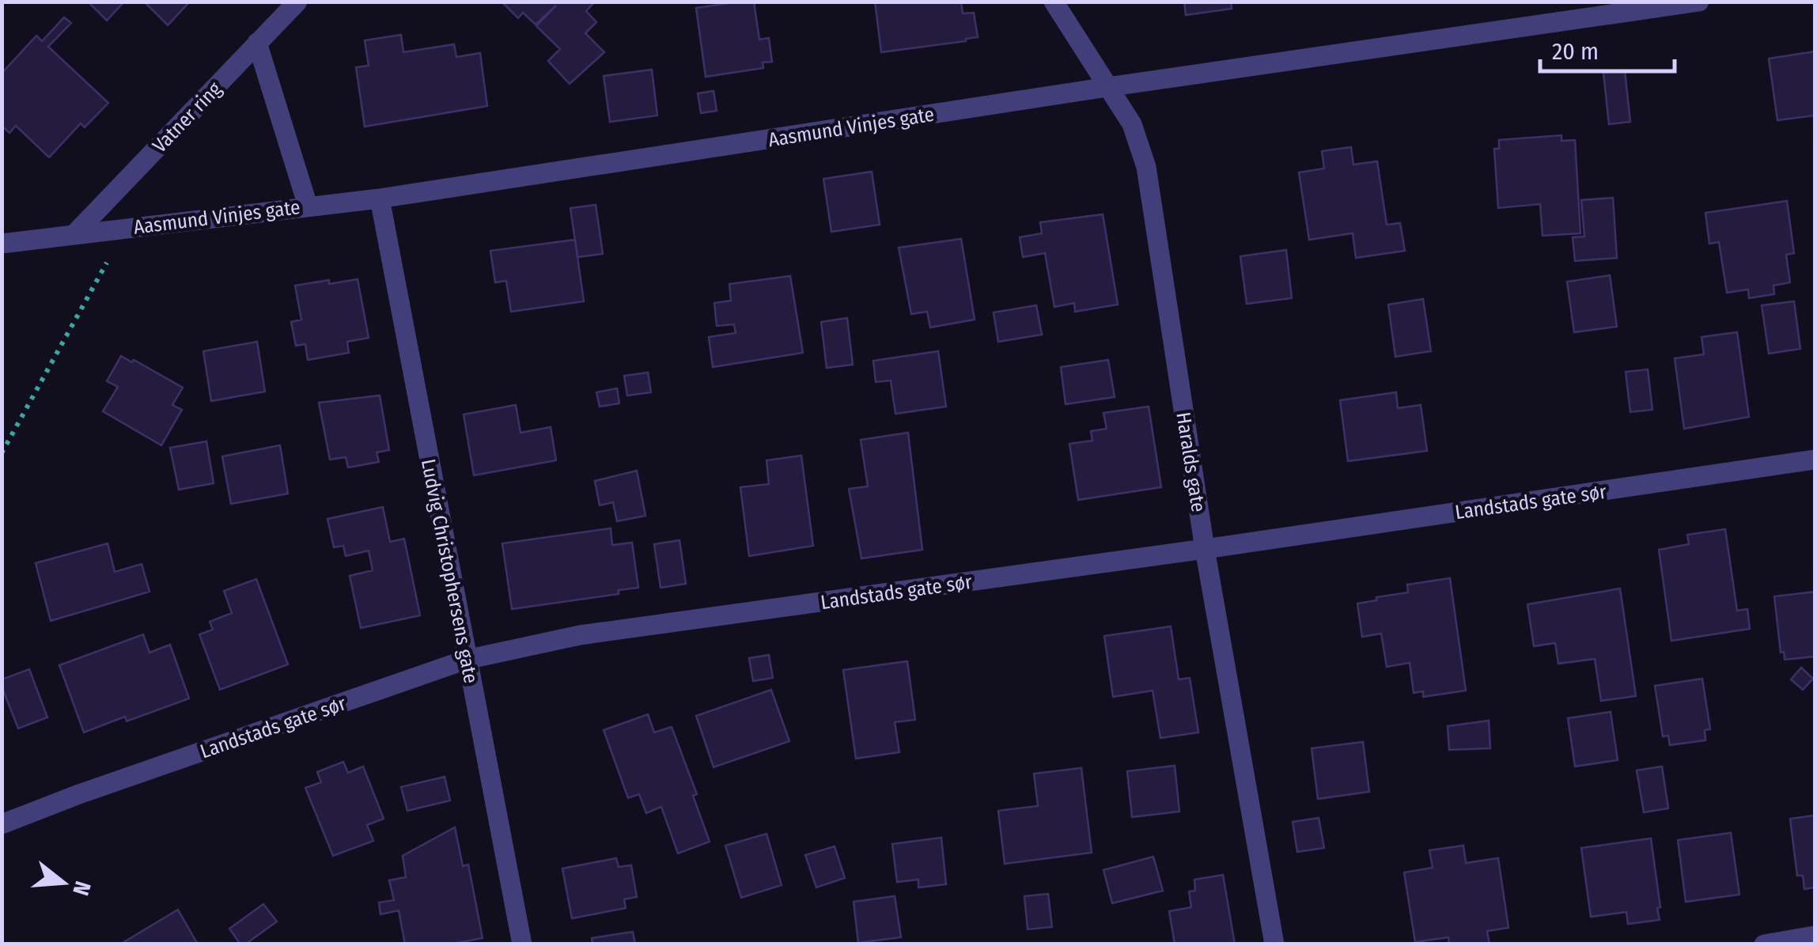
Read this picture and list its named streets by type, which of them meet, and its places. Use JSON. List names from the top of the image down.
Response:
{
  "streets": {
    "street": [
      "Vatner ring",
      "Aasmund Vinjes gate",
      "Haralds gate",
      "Landstads gate sør",
      "Ludvig Christophersens gate"
    ]
  },
  "crossings": [
    ["Vatner ring", "Aasmund Vinjes gate"],
    ["Aasmund Vinjes gate", "Haralds gate"],
    ["Aasmund Vinjes gate", "Ludvig Christophersens gate"],
    ["Haralds gate", "Landstads gate sør"],
    ["Landstads gate sør", "Ludvig Christophersens gate"]
  ],
  "scale_bar": "20 m",
  "north": "right"
}
